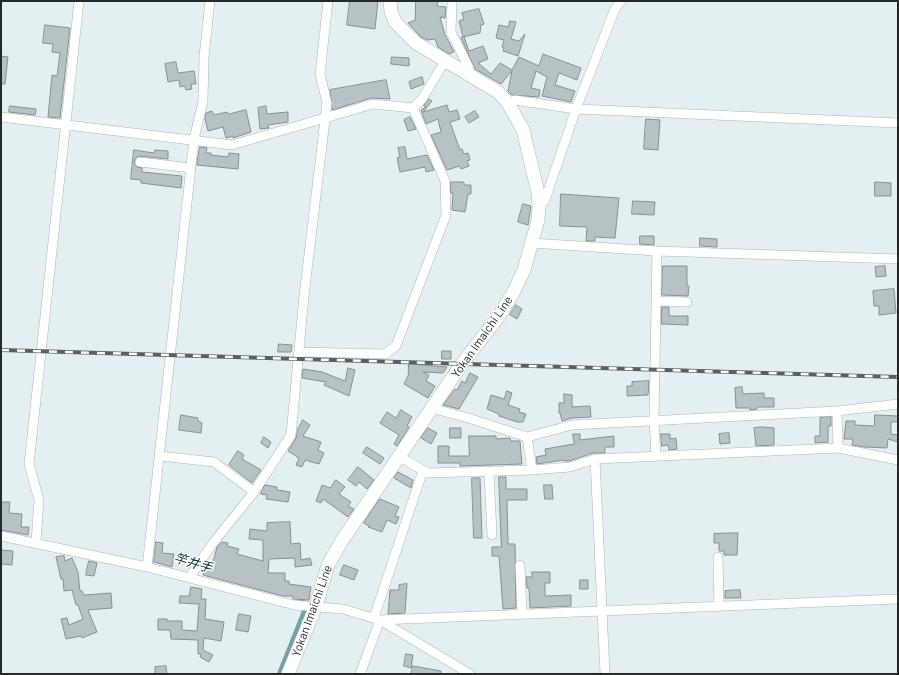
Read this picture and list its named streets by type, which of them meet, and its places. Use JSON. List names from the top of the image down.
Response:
{
  "streets": {
    "main road": ["Yokan Imaichi Line"]
  },
  "water": ["竿井手"]
}
